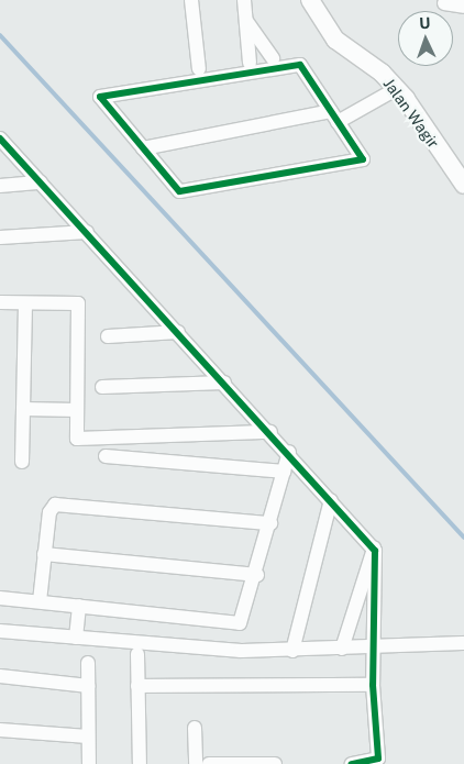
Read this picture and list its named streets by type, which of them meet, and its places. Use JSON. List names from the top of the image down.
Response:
{
  "streets": {
    "street": ["Jalan Wagir"]
  },
  "north": "top"
}
